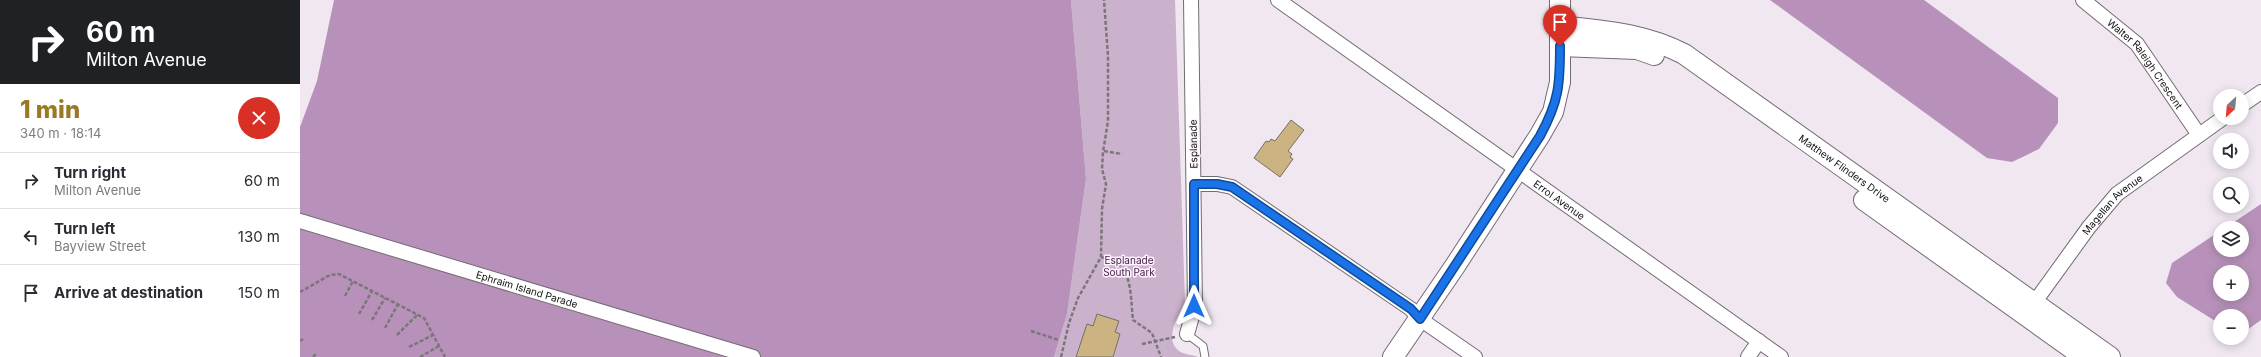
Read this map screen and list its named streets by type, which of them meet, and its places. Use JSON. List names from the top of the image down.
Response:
{
  "streets": {
    "main road": ["Matthew Flinders Drive"],
    "street": [
      "Walter Raleigh Crescent",
      "Esplanade",
      "Errol Avenue",
      "Magellan Avenue",
      "Ephraim Island Parade"
    ]
  },
  "crossings": [
    ["Walter Raleigh Crescent", "Magellan Avenue"],
    ["Matthew Flinders Drive", "Magellan Avenue"]
  ],
  "parks": ["Esplanade South Park"],
  "north": "bottom left",
  "page": {
    "turn": ["60 m", "Milton Avenue"],
    "heading": ["1 min", "340 m · 18:14"],
    "map_buttons": ["+", "−"],
    "list": [
      {
        "name": "Turn right",
        "note": "Milton Avenue",
        "value": "60 m"
      },
      {
        "name": "Turn left",
        "note": "Bayview Street",
        "value": "130 m"
      },
      {
        "name": "Arrive at destination",
        "value": "150 m"
      }
    ]
  }
}
